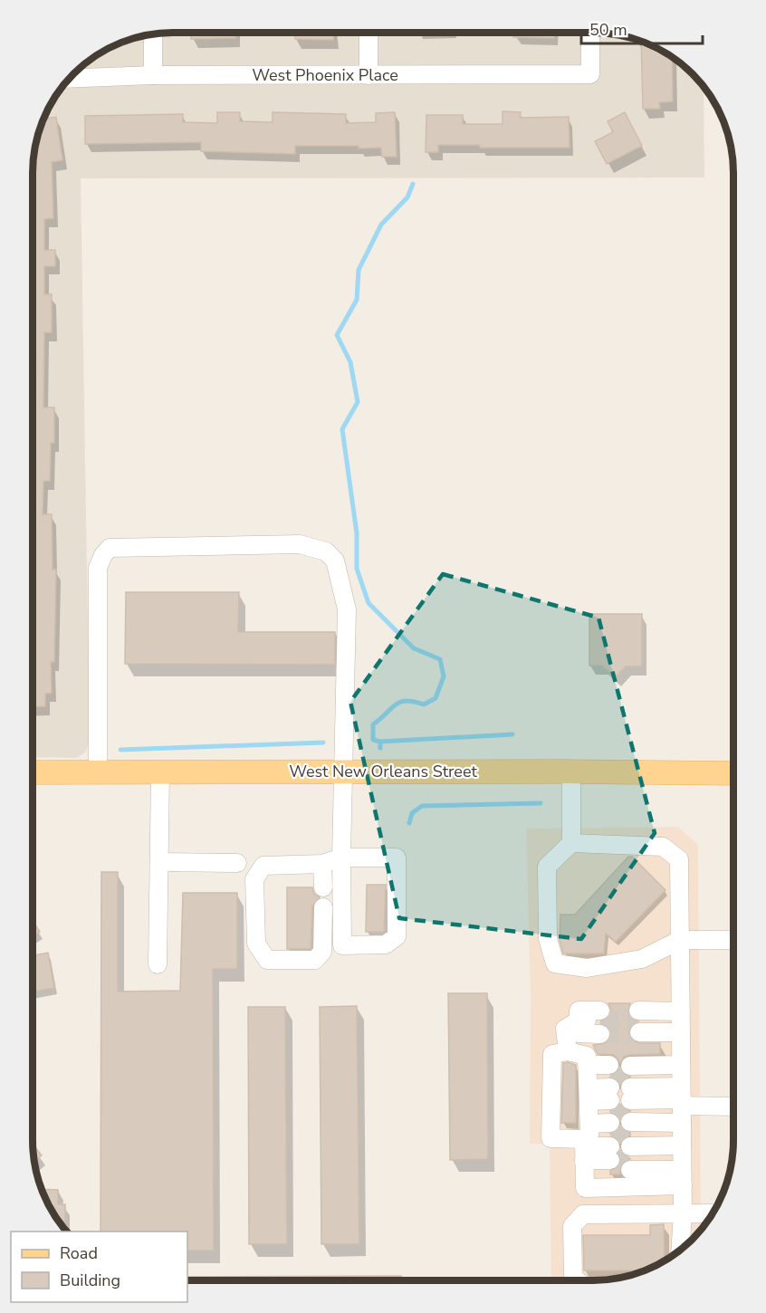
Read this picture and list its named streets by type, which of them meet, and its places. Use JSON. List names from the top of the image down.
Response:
{
  "streets": {
    "main road": ["West New Orleans Street"],
    "street": ["West Phoenix Place"]
  },
  "legend": ["Road", "Building"],
  "scale_bar": "50 m"
}
